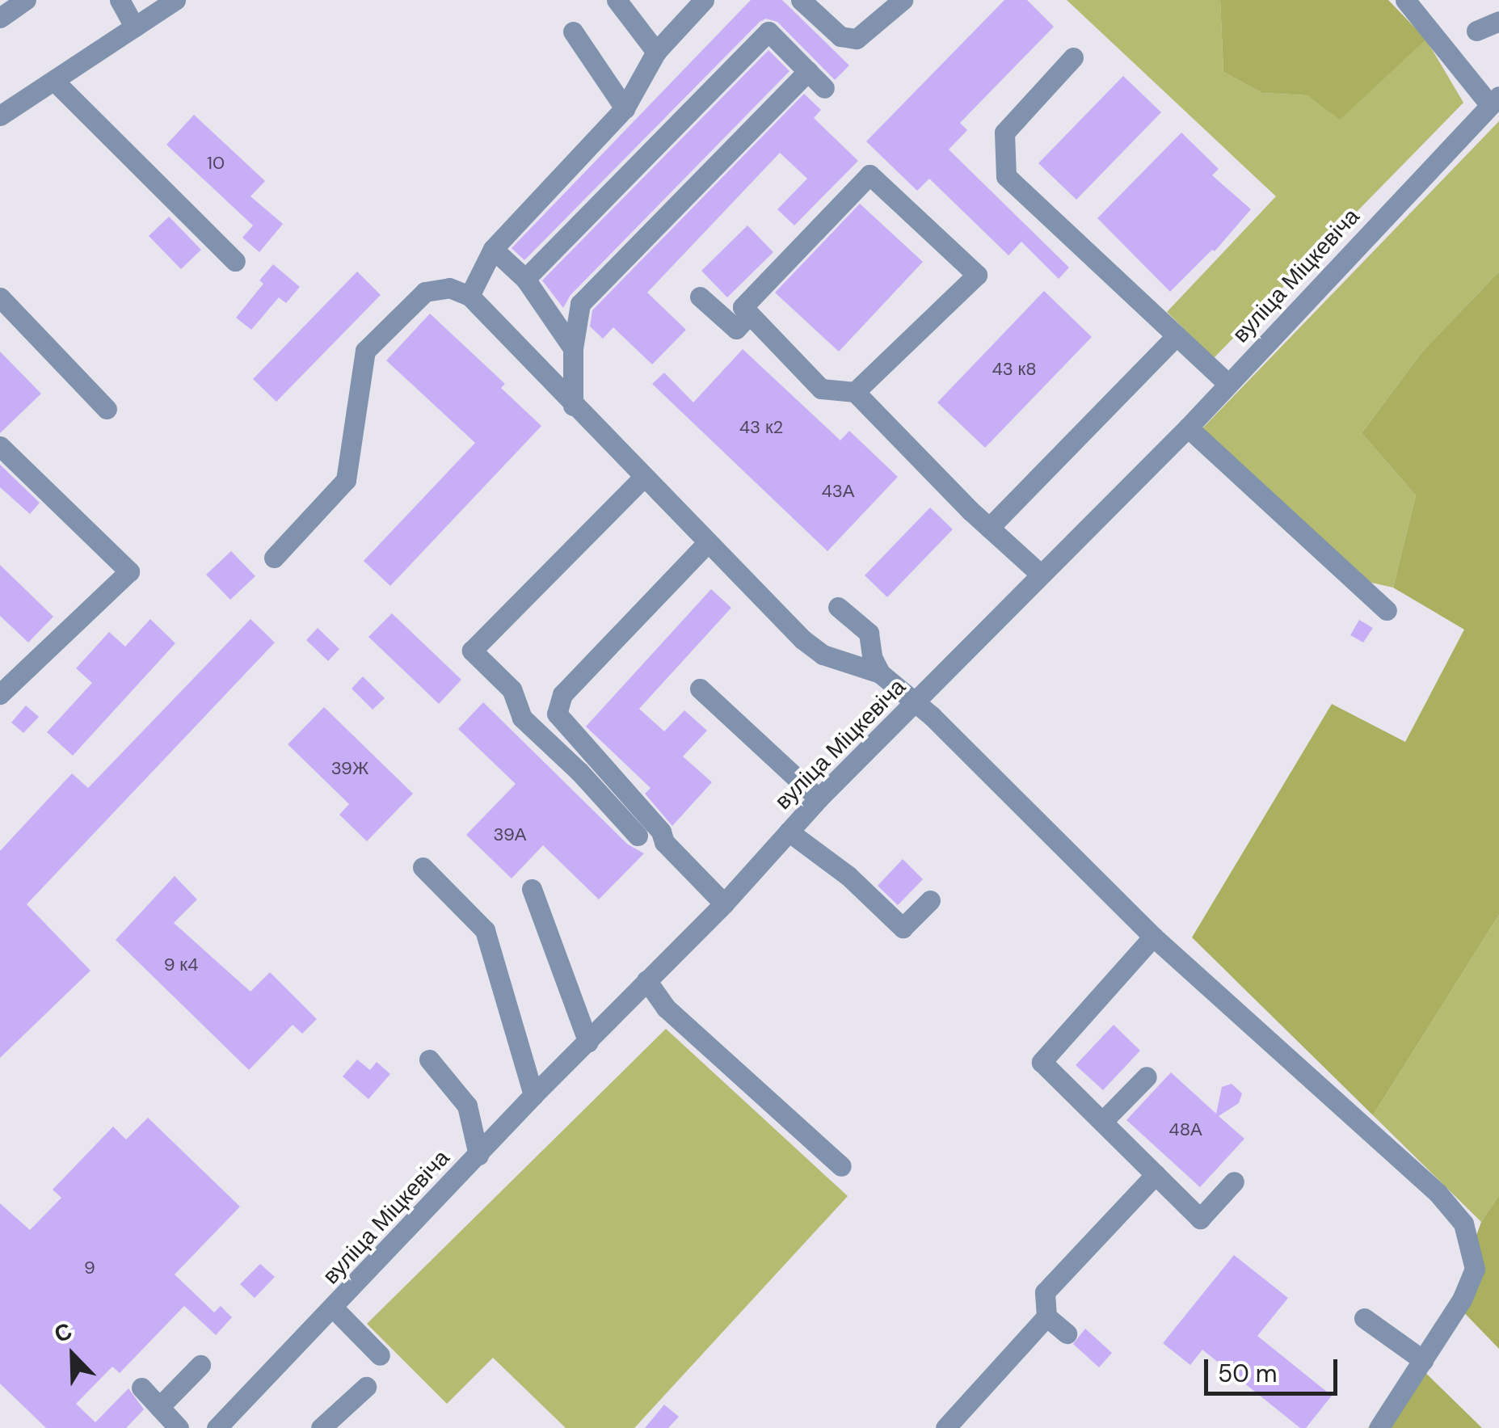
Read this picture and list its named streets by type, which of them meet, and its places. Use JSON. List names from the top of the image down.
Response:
{
  "streets": {
    "street": ["вуліца Міцкевіча"]
  },
  "house_numbers": [
    "10",
    "43 к8",
    "43 к2",
    "43А",
    "39Ж",
    "39А",
    "9 к4",
    "48А",
    "9"
  ],
  "scale_bar": "50 m",
  "north": "top left"
}
